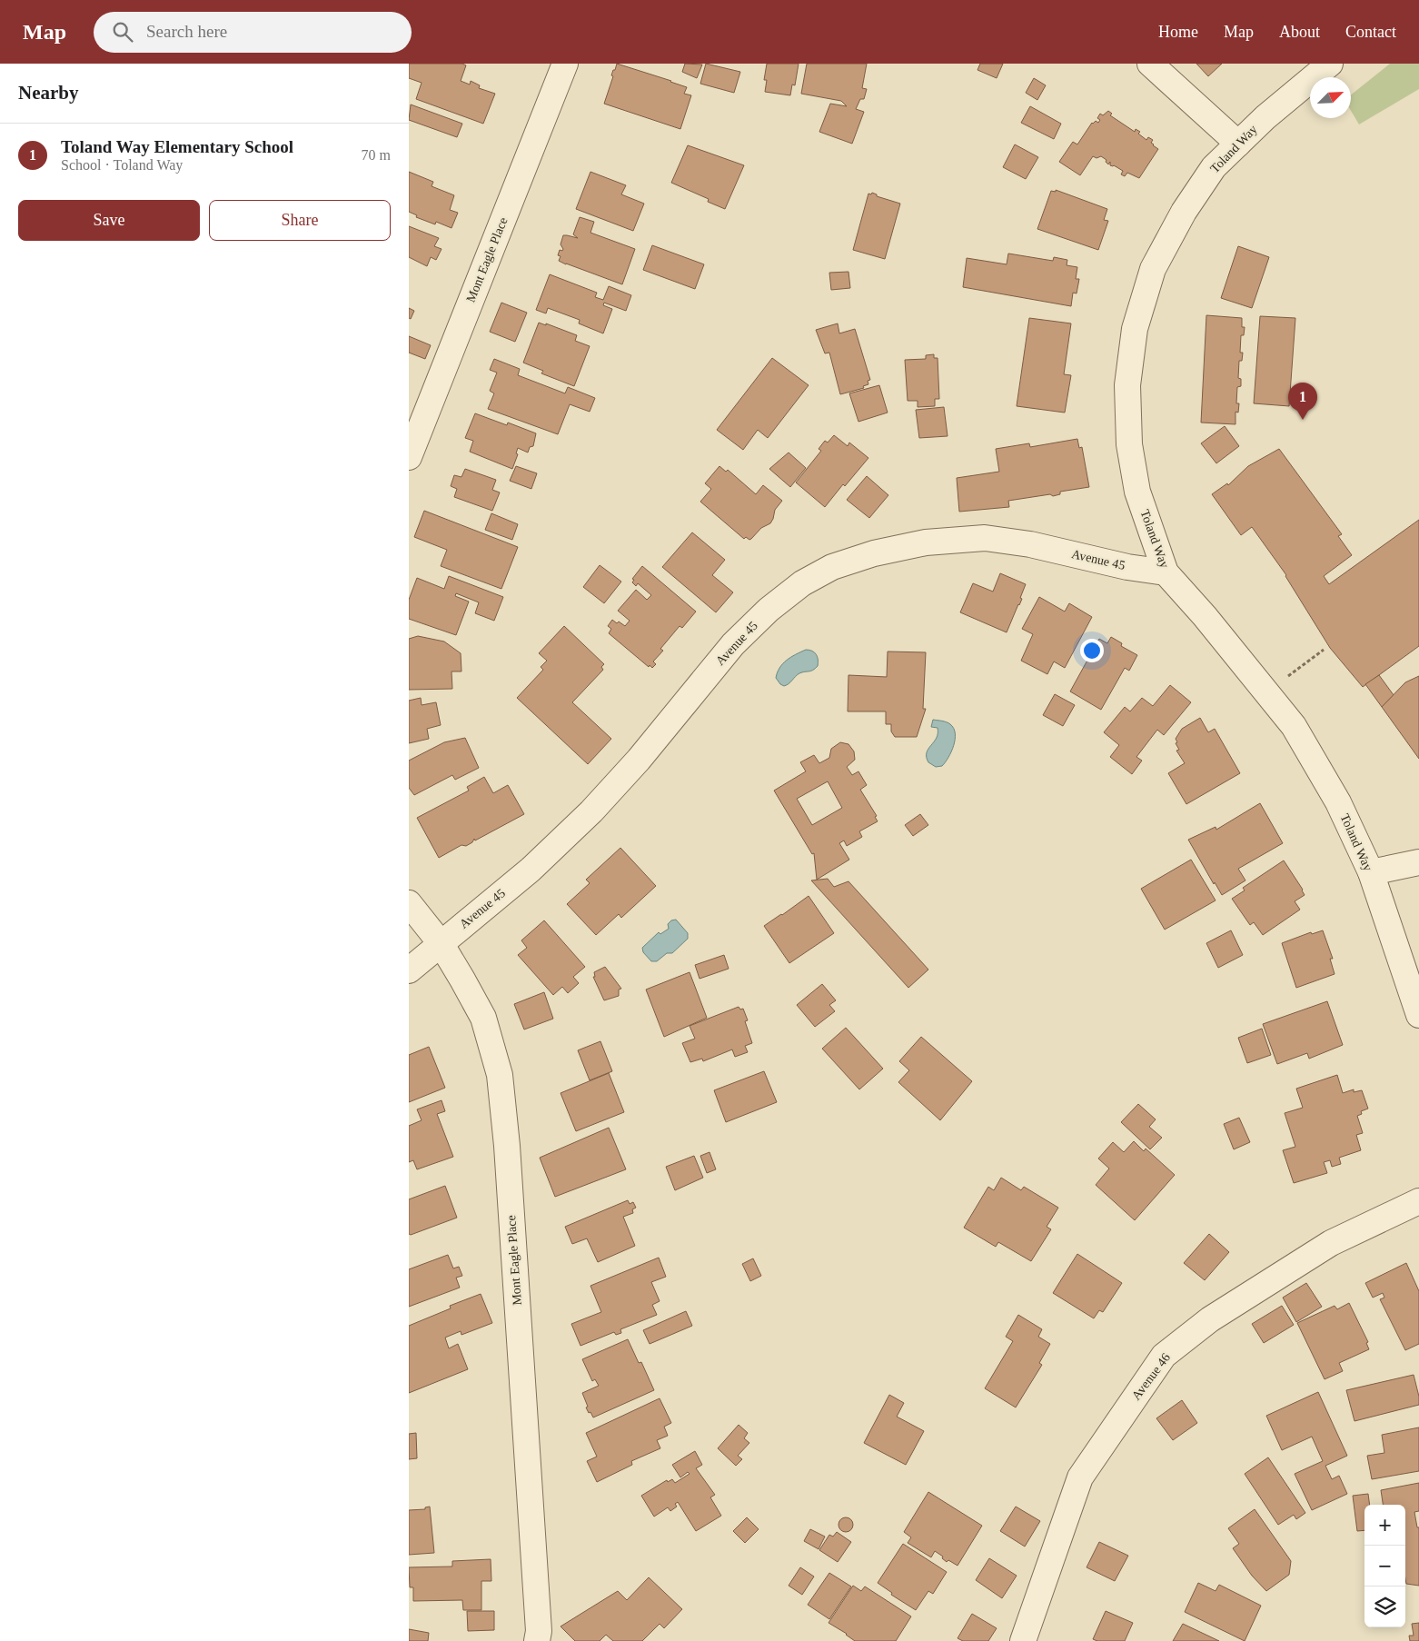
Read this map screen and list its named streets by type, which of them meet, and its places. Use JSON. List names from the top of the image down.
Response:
{
  "streets": {
    "street": [
      "Toland Way",
      "Mont Eagle Place",
      "Avenue 45",
      "Avenue 46"
    ]
  },
  "crossings": [
    ["Toland Way", "Avenue 45"],
    ["Mont Eagle Place", "Avenue 45"]
  ],
  "north": "top right",
  "page": {
    "header": "Map",
    "search": "Search here",
    "nav": [
      "Home",
      "Map",
      "About",
      "Contact"
    ],
    "heading": "Nearby",
    "list": [
      {
        "mark": "1",
        "name": "Toland Way Elementary School",
        "note": "School · Toland Way",
        "value": "70 m"
      }
    ],
    "buttons": ["Save", "Share"],
    "pins": "1",
    "map_buttons": ["+", "−"]
  }
}
